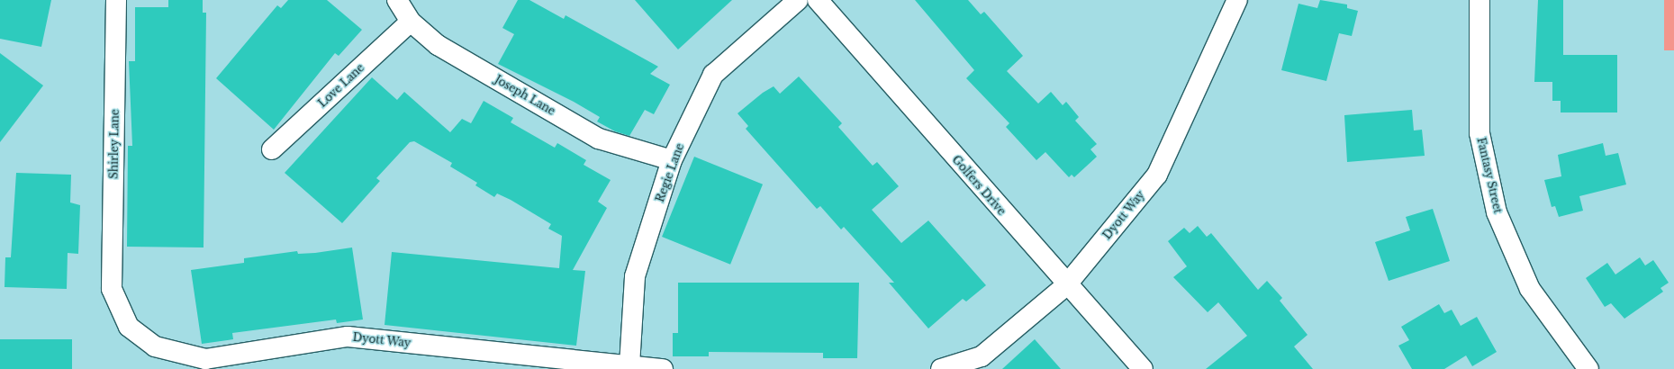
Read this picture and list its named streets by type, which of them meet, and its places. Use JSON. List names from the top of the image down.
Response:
{
  "streets": {
    "street": [
      "Love Lane",
      "Joseph Lane",
      "Shirley Lane",
      "Regie Lane",
      "Fantasy Street",
      "Golfers Drive",
      "Dyott Way"
    ]
  },
  "crossings": [
    ["Love Lane", "Joseph Lane"],
    ["Joseph Lane", "Regie Lane"],
    ["Shirley Lane", "Dyott Way"],
    ["Regie Lane", "Dyott Way"],
    ["Golfers Drive", "Dyott Way"]
  ]
}
